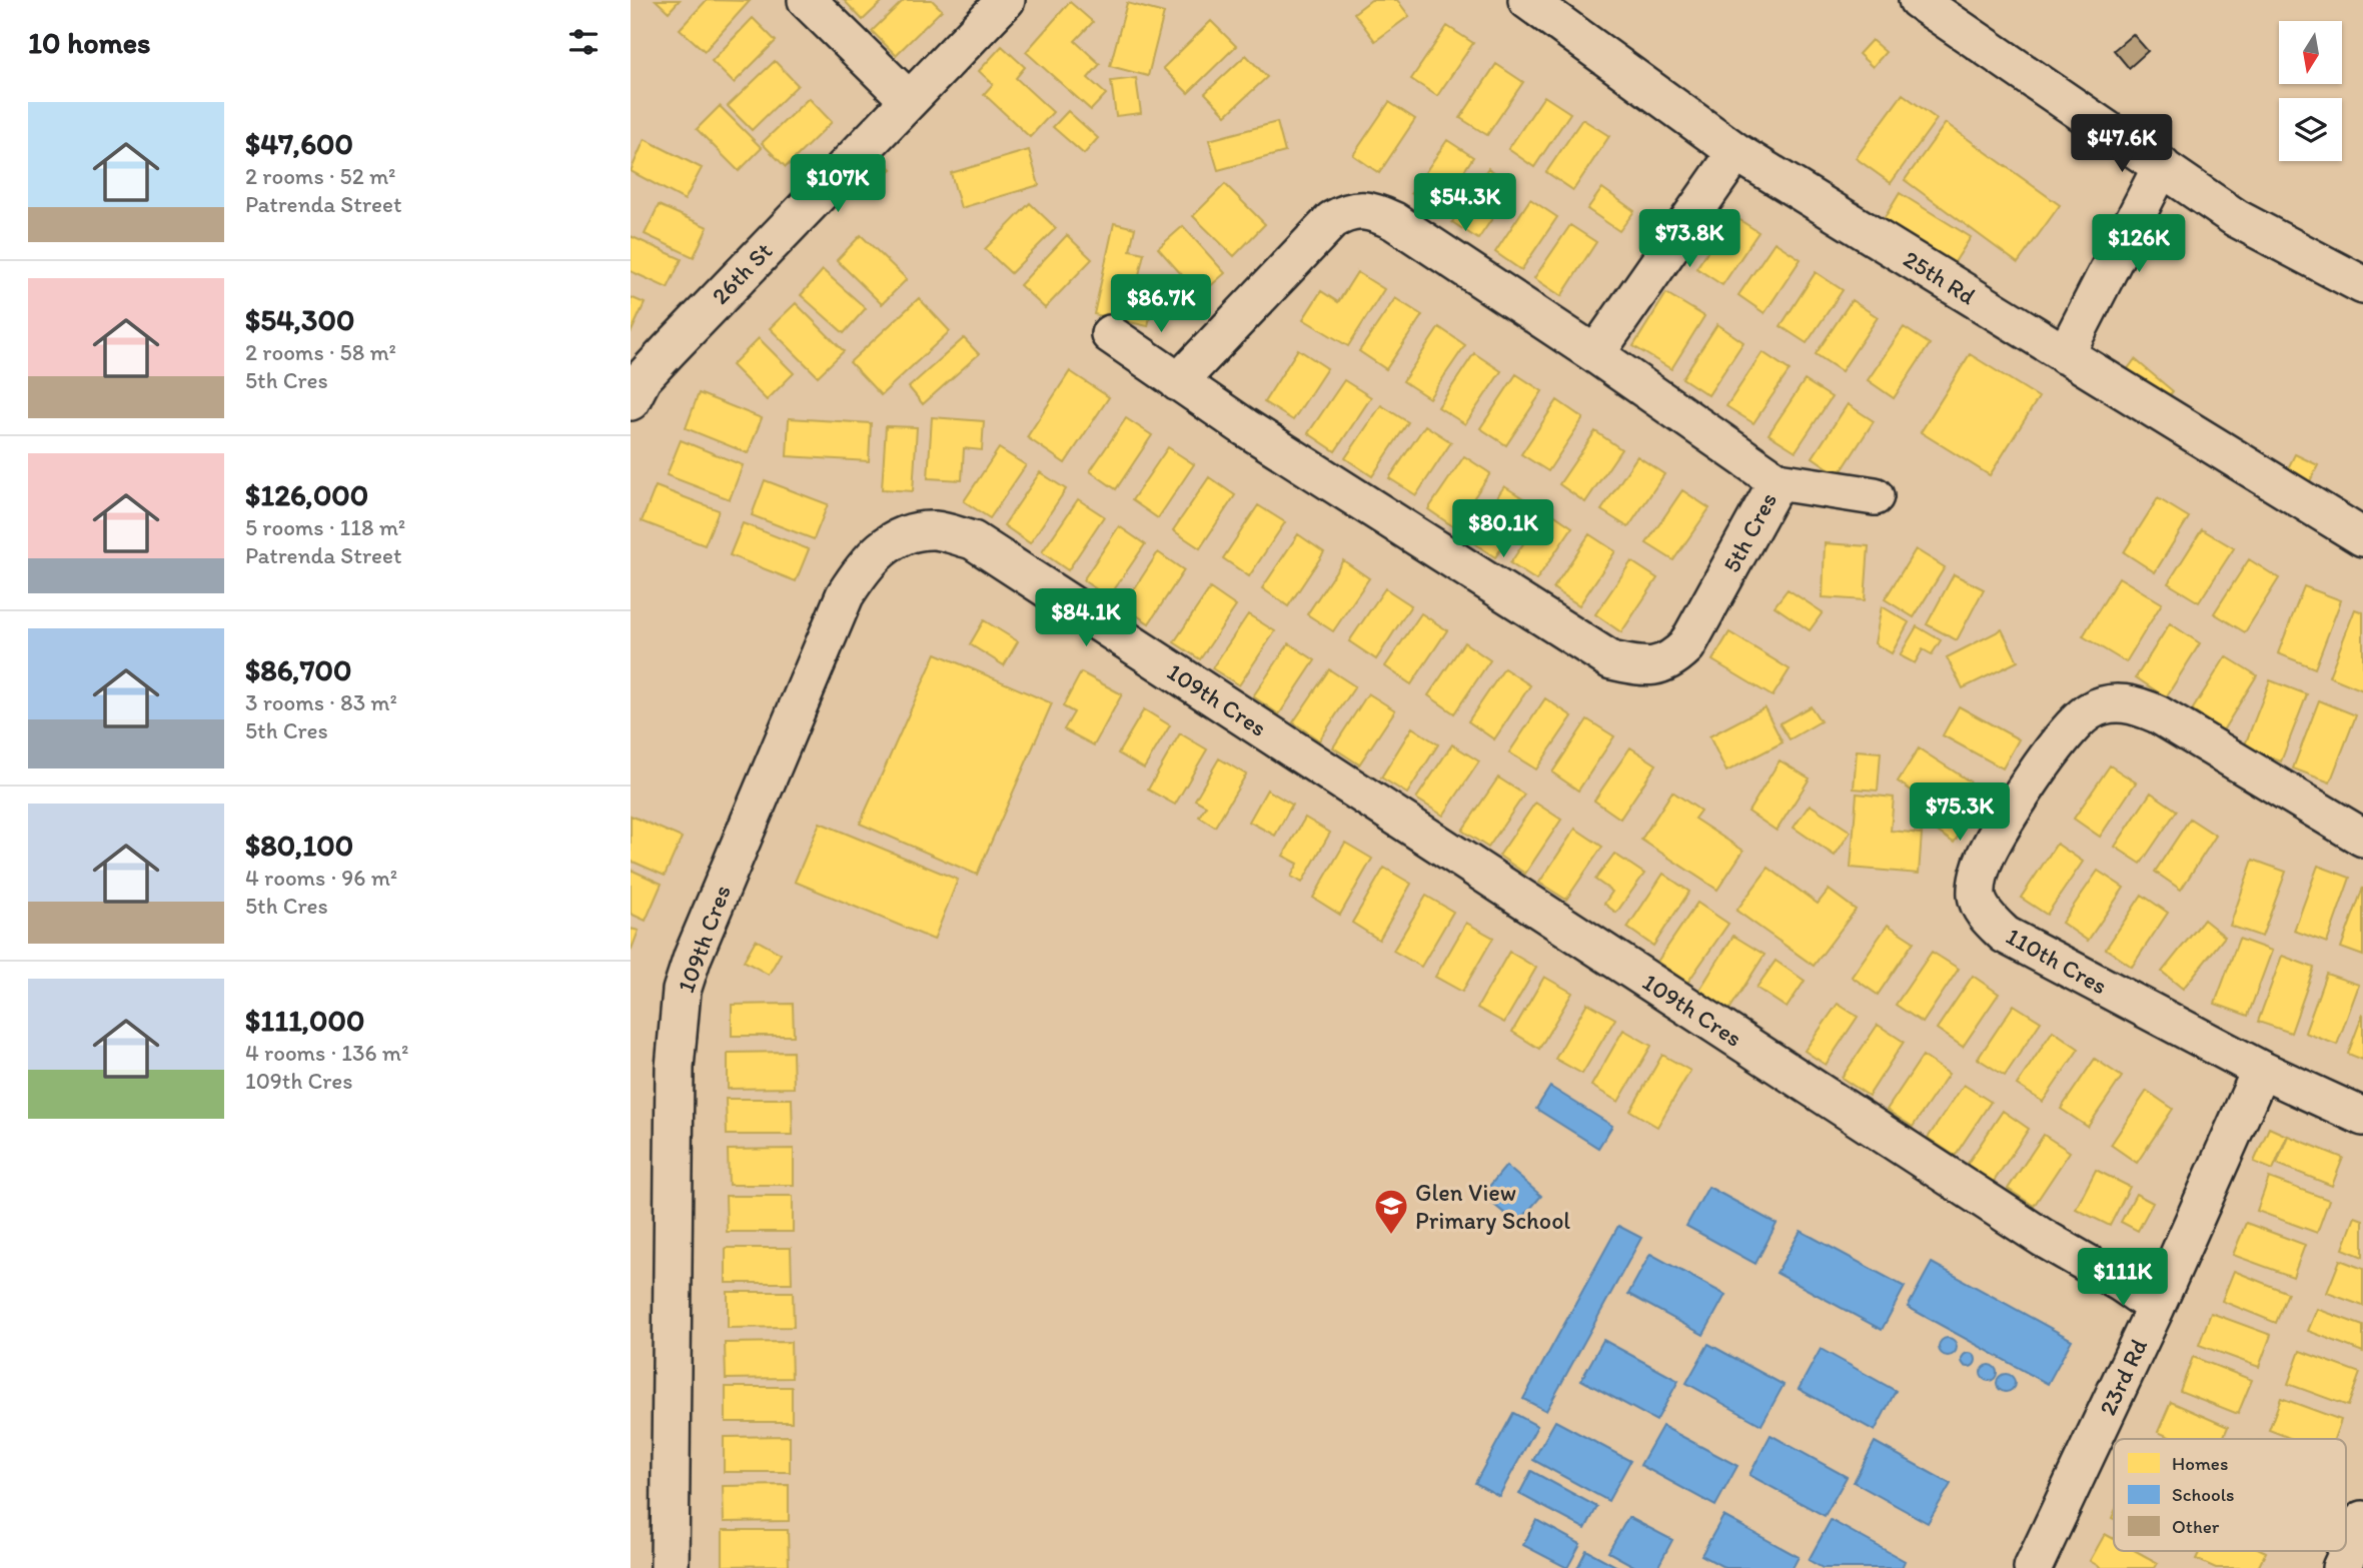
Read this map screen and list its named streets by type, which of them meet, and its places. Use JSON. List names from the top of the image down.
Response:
{
  "streets": {
    "street": [
      "26th St",
      "25th Rd",
      "5th Cres",
      "109th Cres",
      "110th Cres",
      "23rd Rd"
    ]
  },
  "crossings": [
    ["109th Cres", "23rd Rd"],
    ["110th Cres", "23rd Rd"]
  ],
  "places": {
    "school or university": ["Glen View Primary School"]
  },
  "legend": ["Homes", "Schools", "Other"],
  "north": "bottom",
  "page": {
    "heading": "10 homes",
    "list": [
      {
        "name": "$47,600",
        "note": "2 rooms · 52 m² · Patrenda Street"
      },
      {
        "name": "$54,300",
        "note": "2 rooms · 58 m² · 5th Cres"
      },
      {
        "name": "$126,000",
        "note": "5 rooms · 118 m² · Patrenda Street"
      },
      {
        "name": "$86,700",
        "note": "3 rooms · 83 m² · 5th Cres"
      },
      {
        "name": "$80,100",
        "note": "4 rooms · 96 m² · 5th Cres"
      },
      {
        "name": "$111,000",
        "note": "4 rooms · 136 m² · 109th Cres"
      }
    ],
    "price": [
      "$47.6K",
      "$107K",
      "$54.3K",
      "$73.8K",
      "$126K",
      "$86.7K",
      "$80.1K",
      "$84.1K",
      "$75.3K",
      "$111K"
    ]
  }
}
